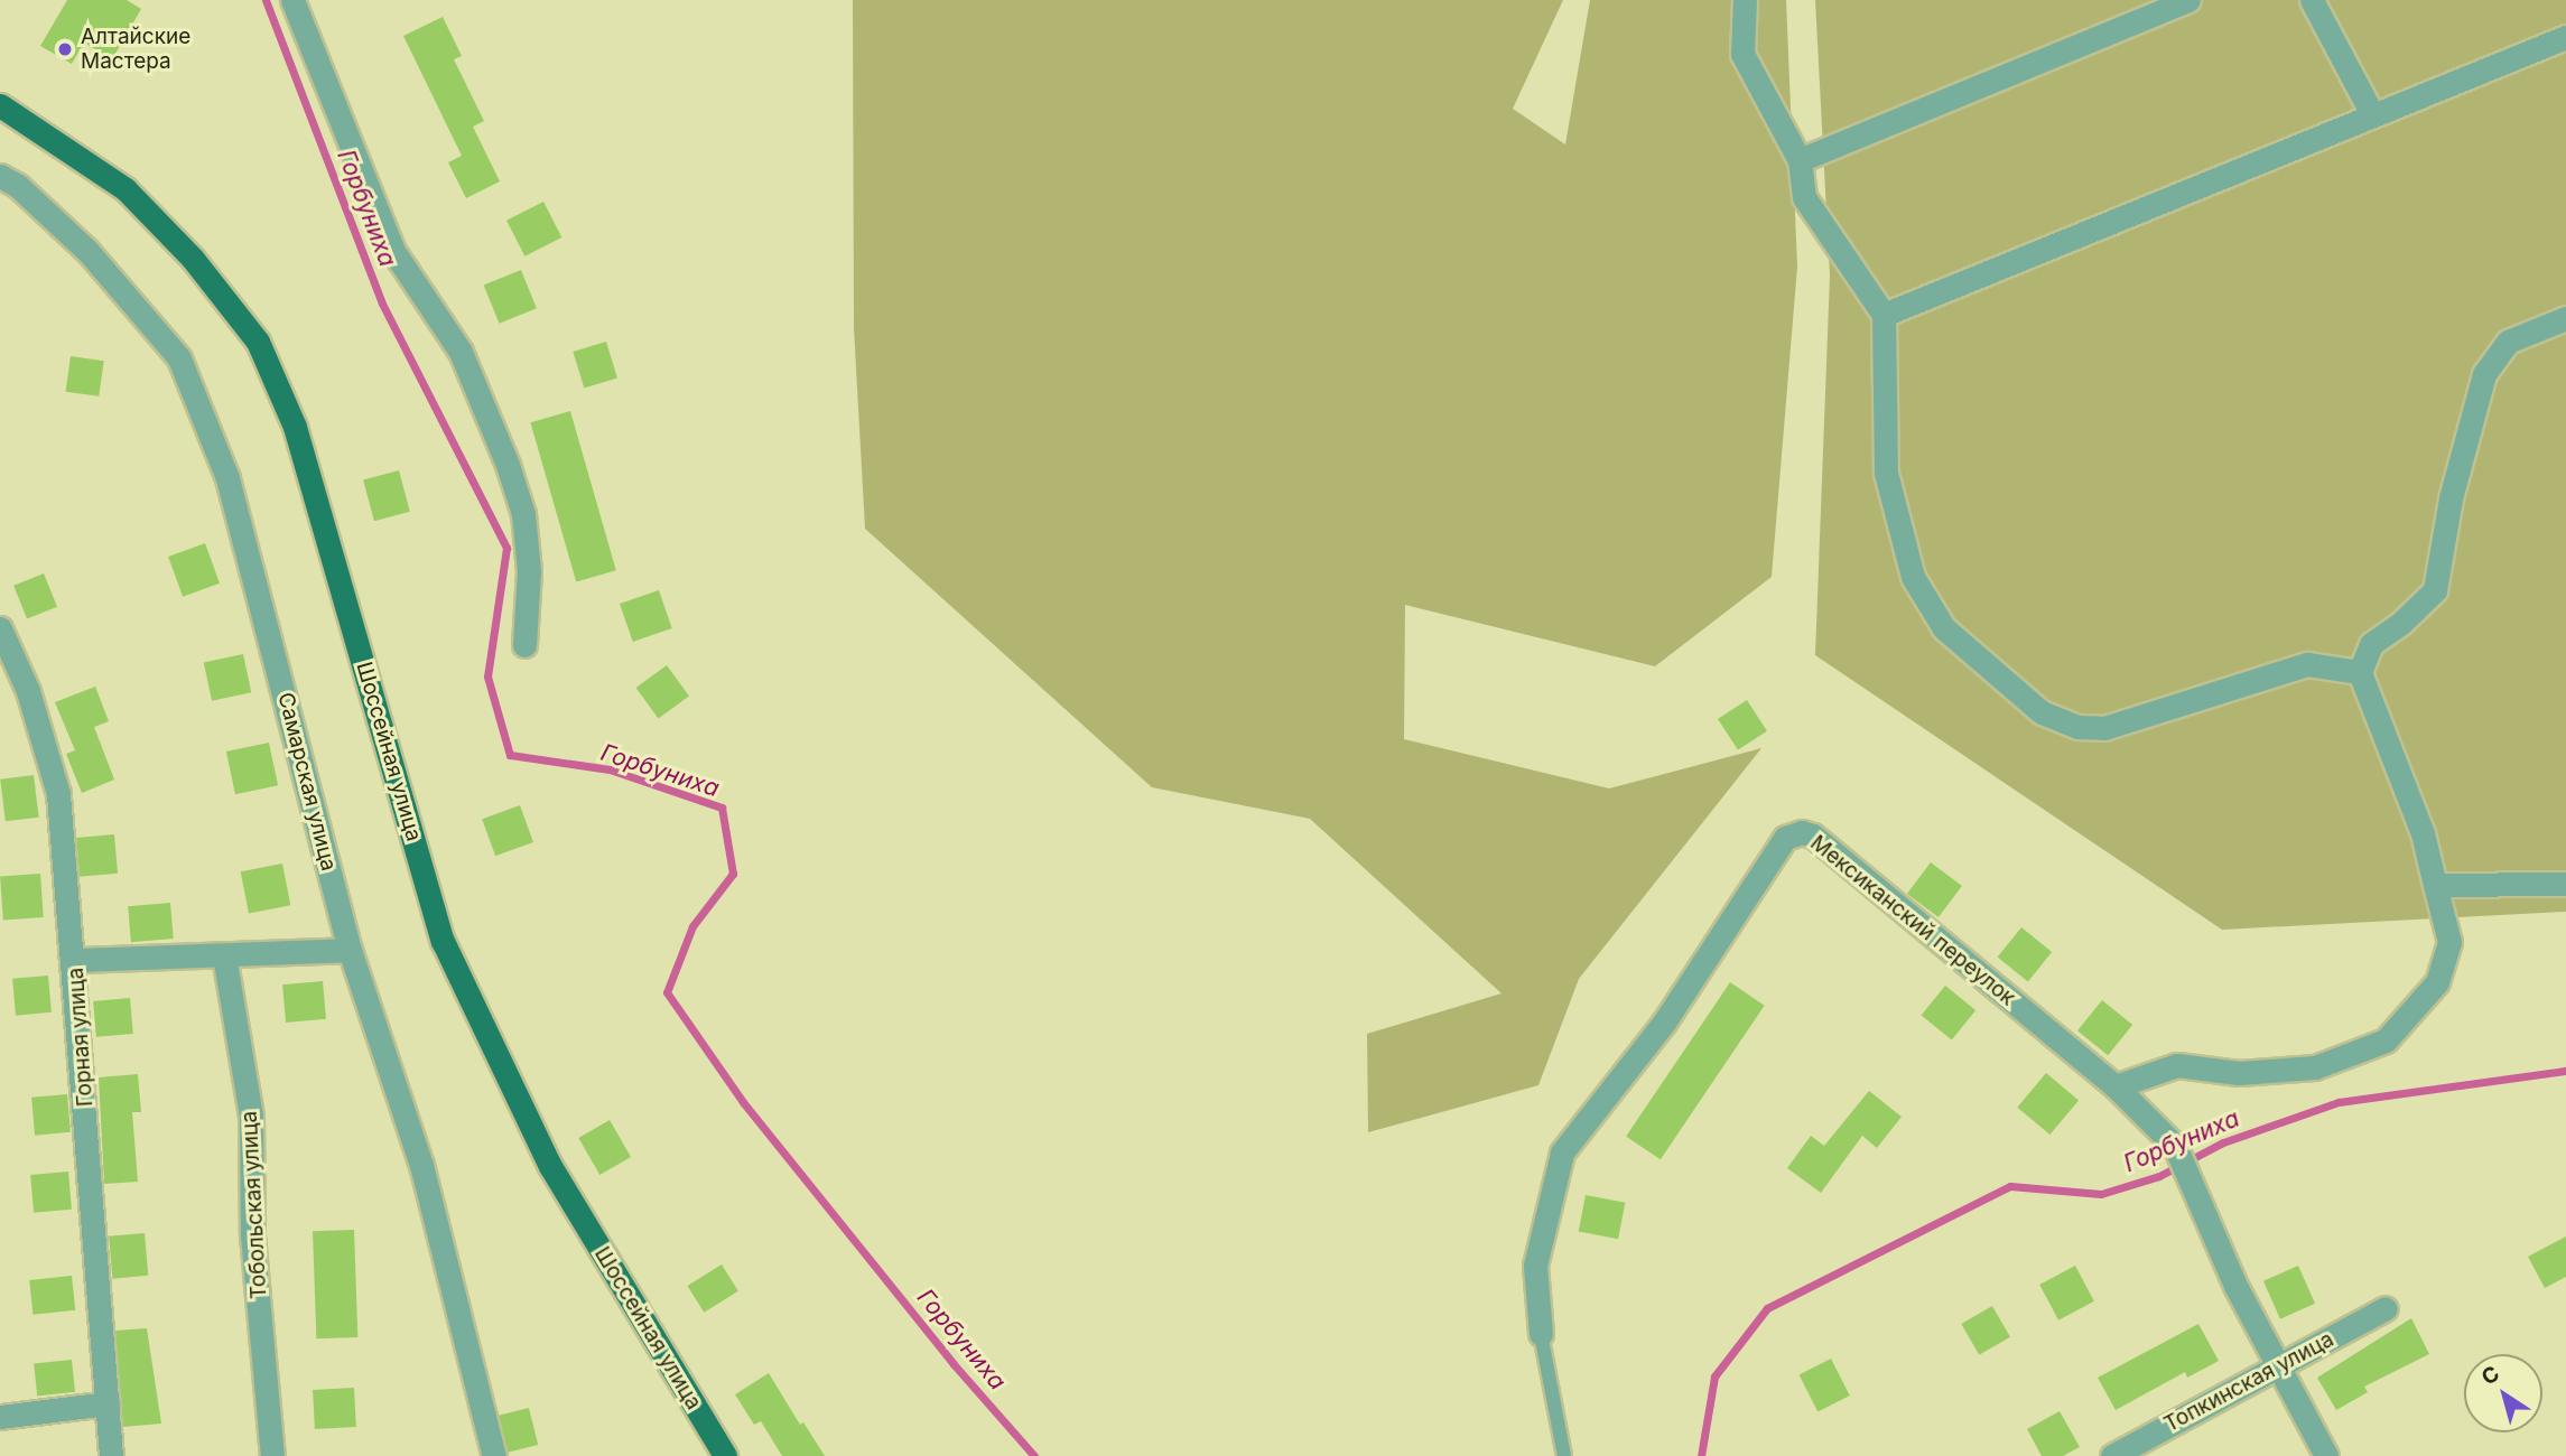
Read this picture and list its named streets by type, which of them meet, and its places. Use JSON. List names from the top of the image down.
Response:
{
  "streets": {
    "main road": ["Шоссейная улица"],
    "street": [
      "Самарская улица",
      "Мексиканский переулок",
      "Горная улица",
      "Тобольская улица",
      "Топкинская улица"
    ]
  },
  "crossings": [
    ["Мексиканский переулок", "Топкинская улица"]
  ],
  "water": ["Горбуниха"],
  "places": ["Алтайские Мастера"],
  "north": "top left"
}
